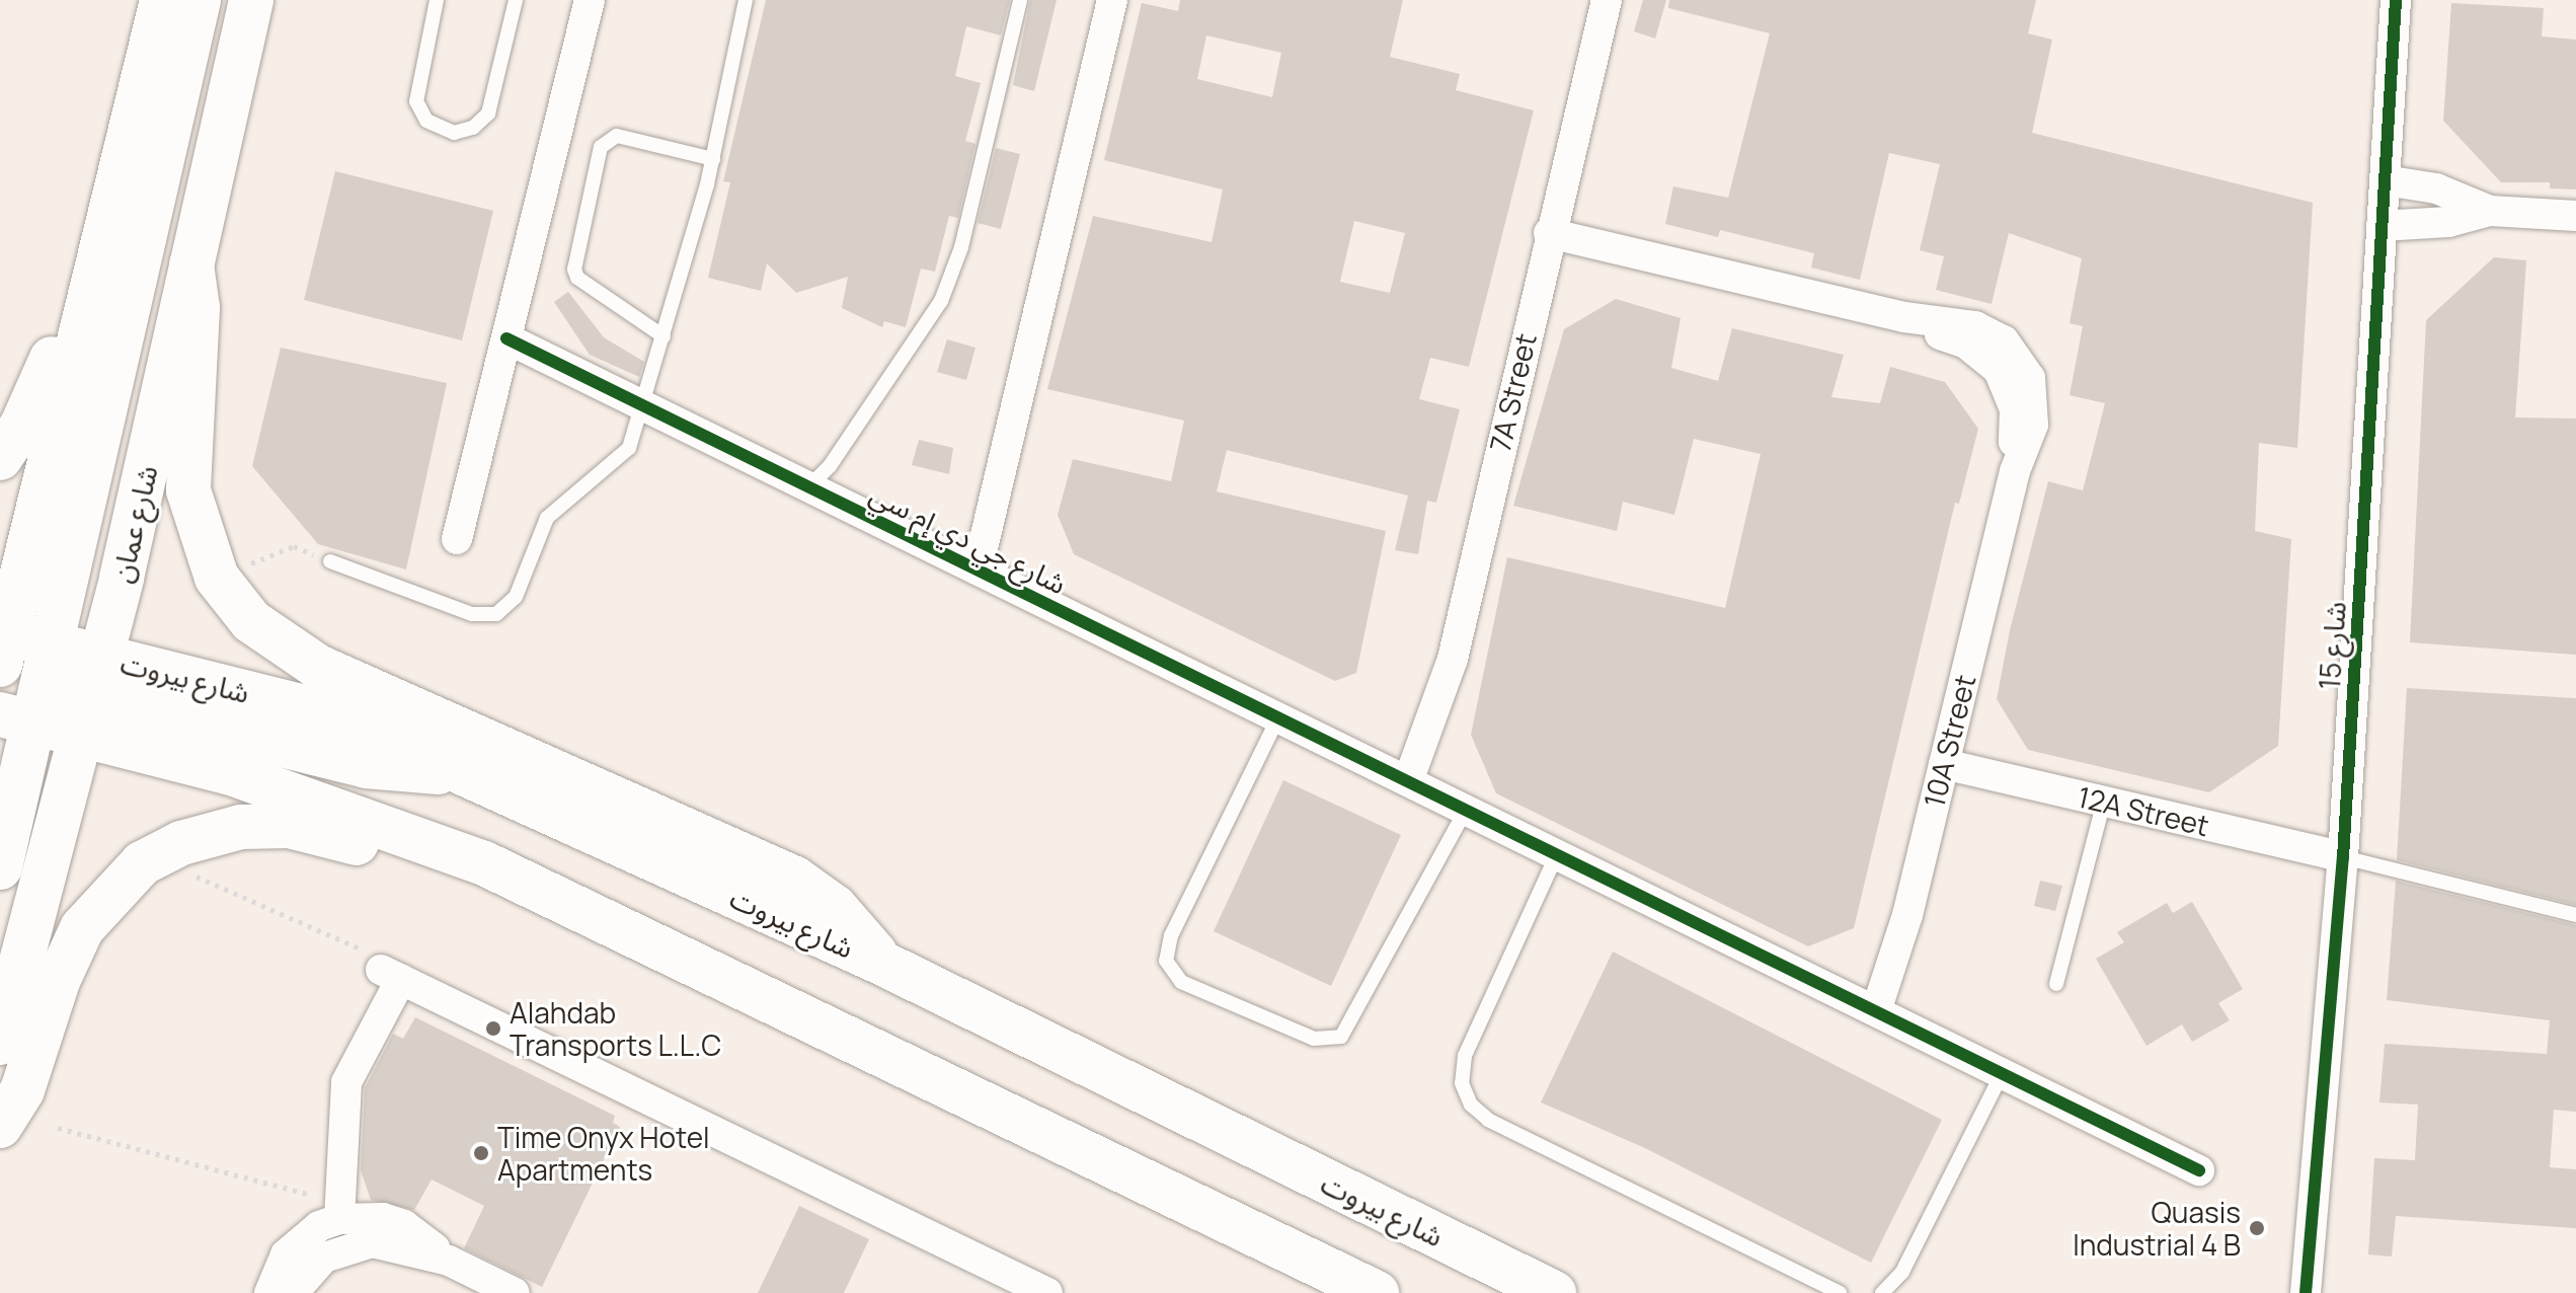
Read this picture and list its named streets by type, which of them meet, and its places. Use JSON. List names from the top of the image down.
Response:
{
  "streets": {
    "main road": ["شارع عمان", "شارع بيروت"],
    "street": [
      "7A Street",
      "شارع جي دي إم سي",
      "شارع 15",
      "10A Street",
      "12A Street"
    ]
  },
  "crossings": [
    ["7A Street", "شارع جي دي إم سي"],
    ["7A Street", "10A Street"],
    ["شارع عمان", "شارع بيروت"],
    ["شارع جي دي إم سي", "10A Street"],
    ["شارع 15", "12A Street"],
    ["10A Street", "12A Street"]
  ],
  "places": ["Alahdab Transports L.L.C", "Time Onyx Hotel Apartments", "Quasis Industrial 4 B"]
}
